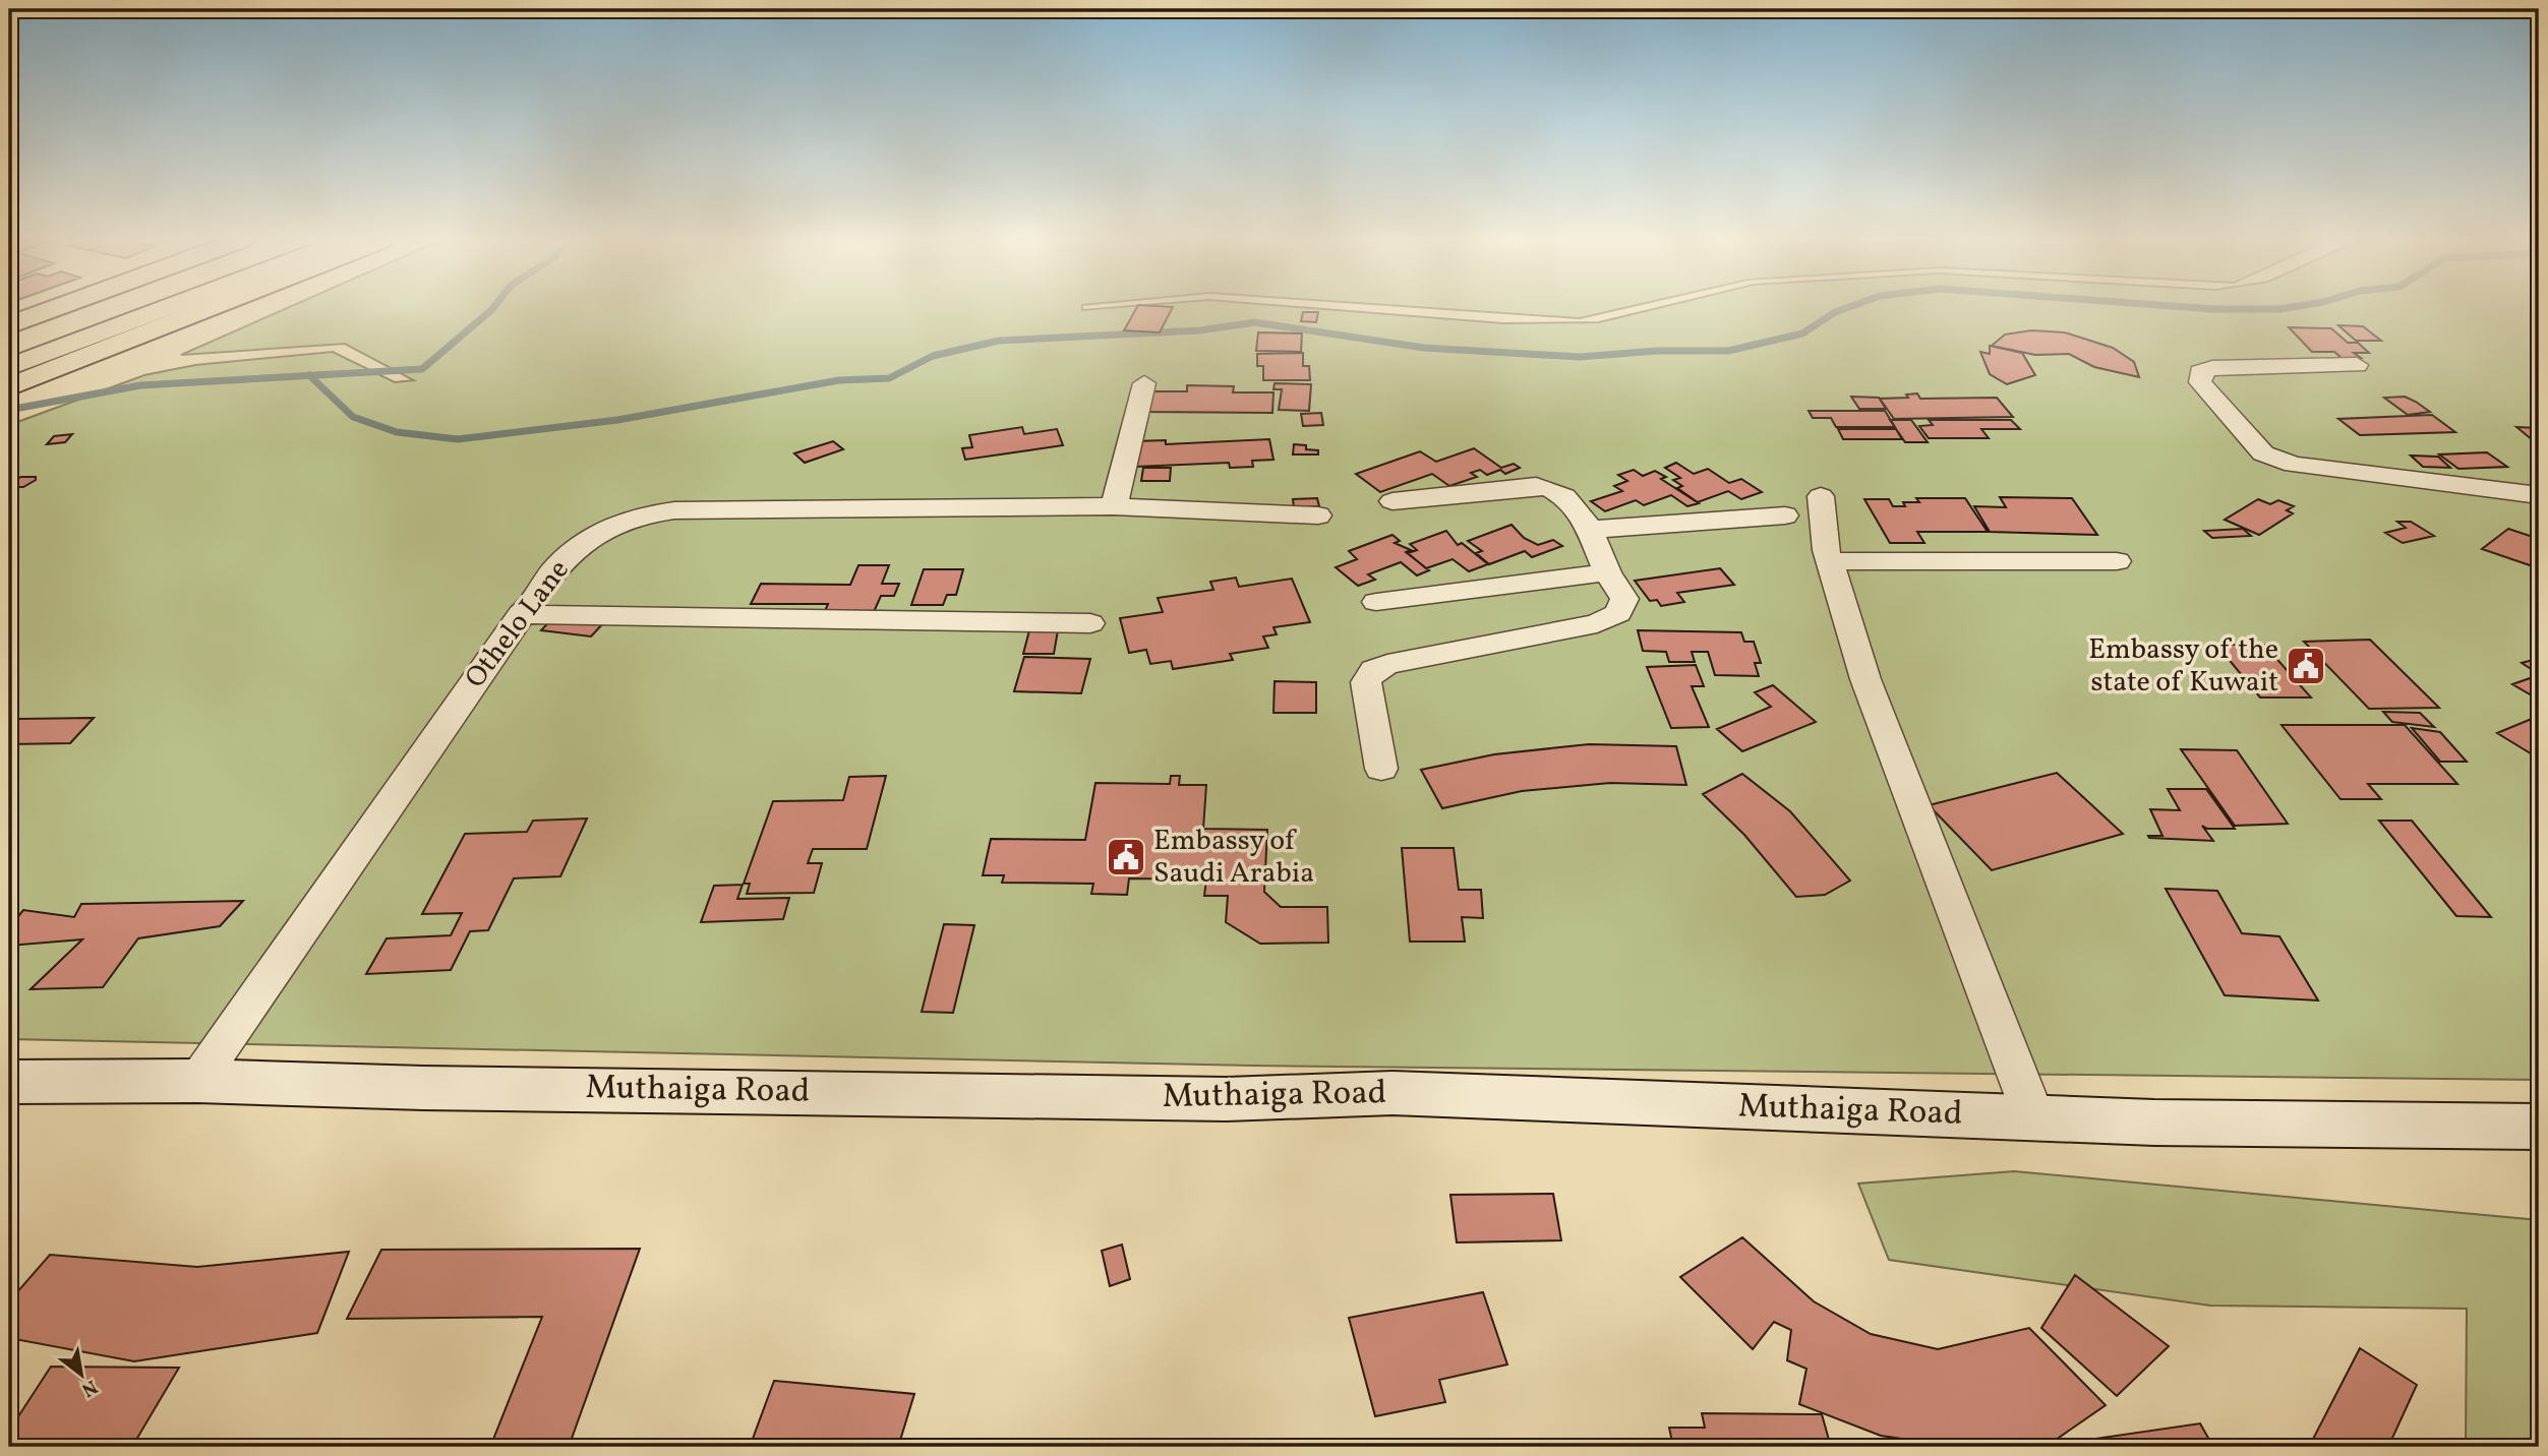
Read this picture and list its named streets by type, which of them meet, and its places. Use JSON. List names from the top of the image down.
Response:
{
  "streets": {
    "main road": ["Muthaiga Road"],
    "street": ["Othelo Lane"]
  },
  "crossings": [
    ["Othelo Lane", "Muthaiga Road"]
  ],
  "places": {
    "public building": ["Embassy of the state of Kuwait", "Embassy of Saudi Arabia"]
  },
  "north": "bottom right"
}
